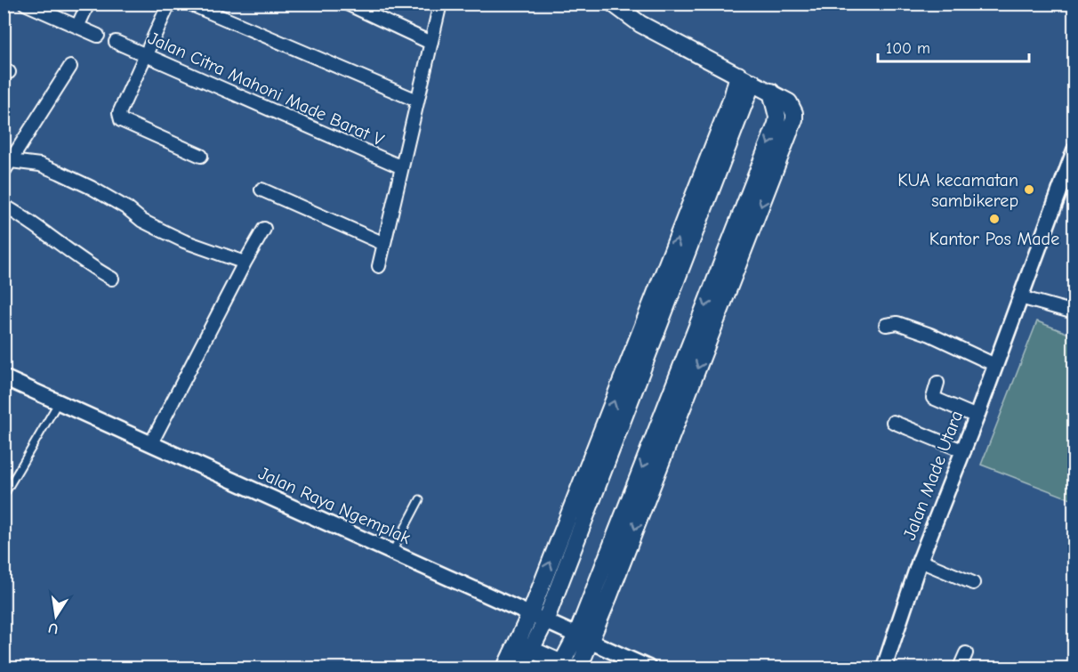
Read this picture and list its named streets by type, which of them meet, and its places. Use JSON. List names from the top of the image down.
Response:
{
  "streets": {
    "street": ["Jalan Citra Mahoni Made Barat V", "Jalan Made Utara", "Jalan Raya Ngemplak"]
  },
  "places": ["KUA kecamatan sambikerep", "Kantor Pos Made"],
  "scale_bar": "100 m",
  "north": "bottom"
}
